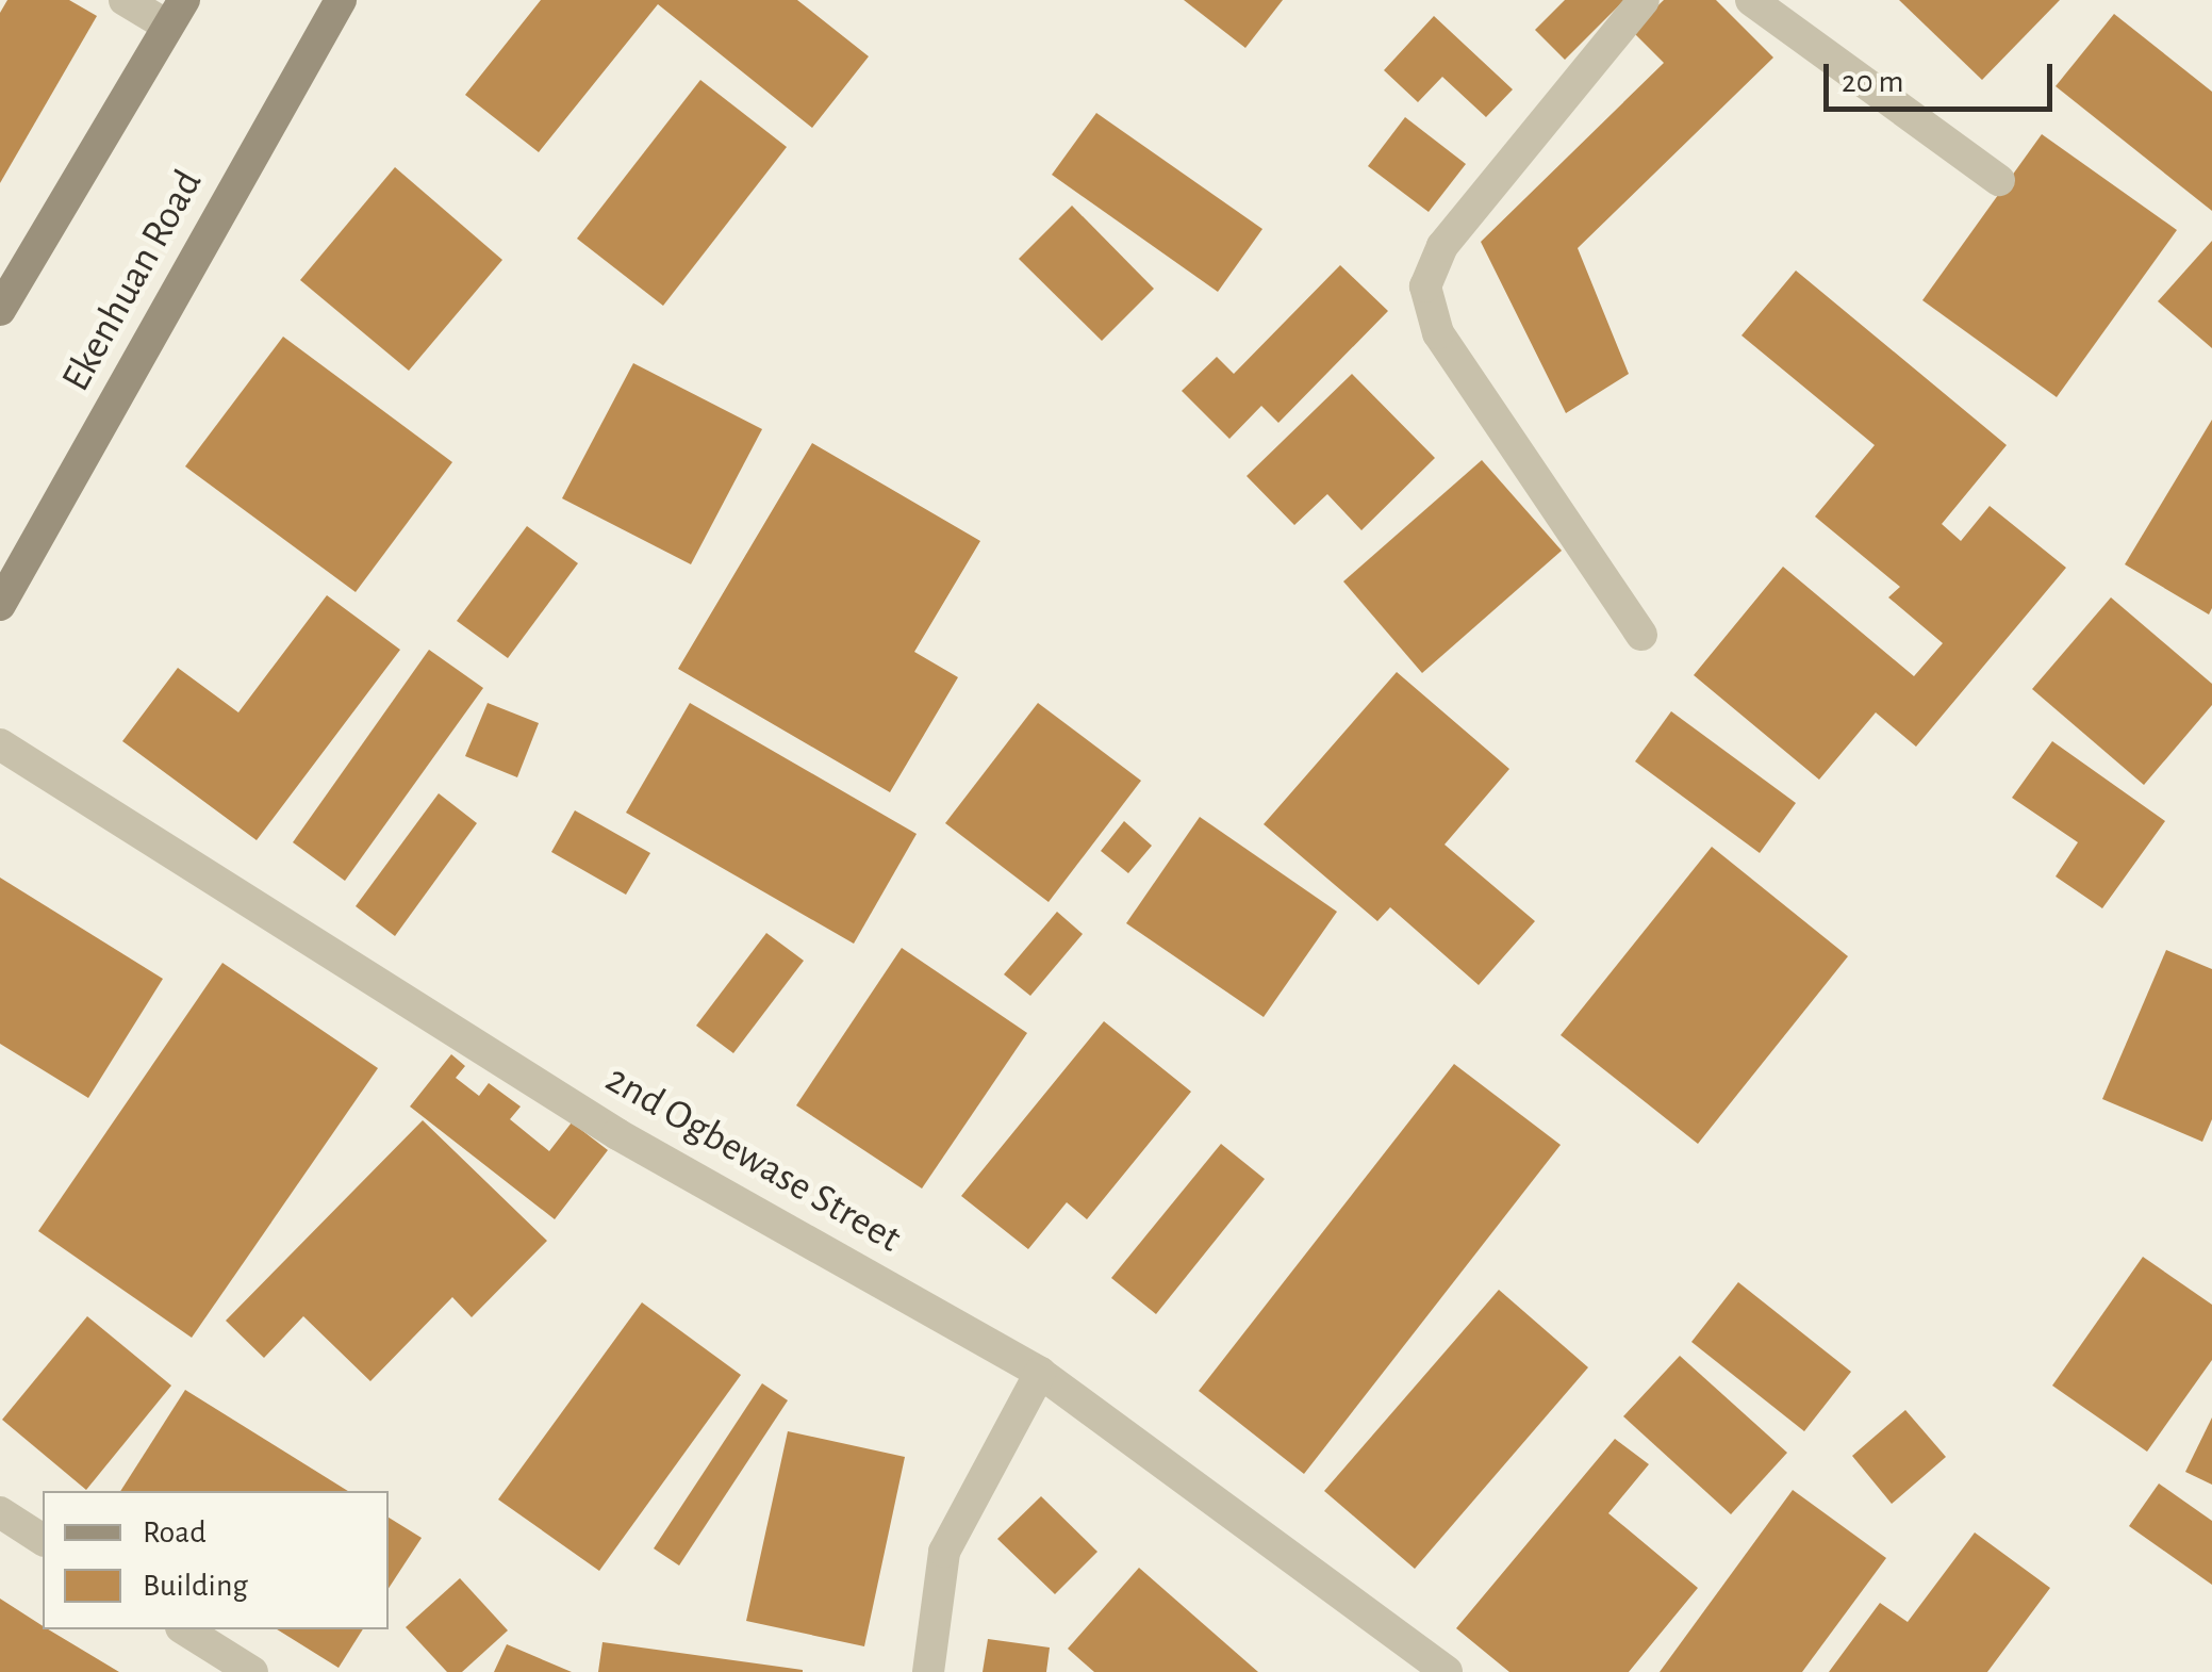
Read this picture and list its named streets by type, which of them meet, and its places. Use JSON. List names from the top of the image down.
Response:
{
  "streets": {
    "main road": ["Ekenhuan Road"],
    "street": ["2nd Ogbewase Street"]
  },
  "legend": ["Road", "Building"],
  "scale_bar": "20 m"
}
